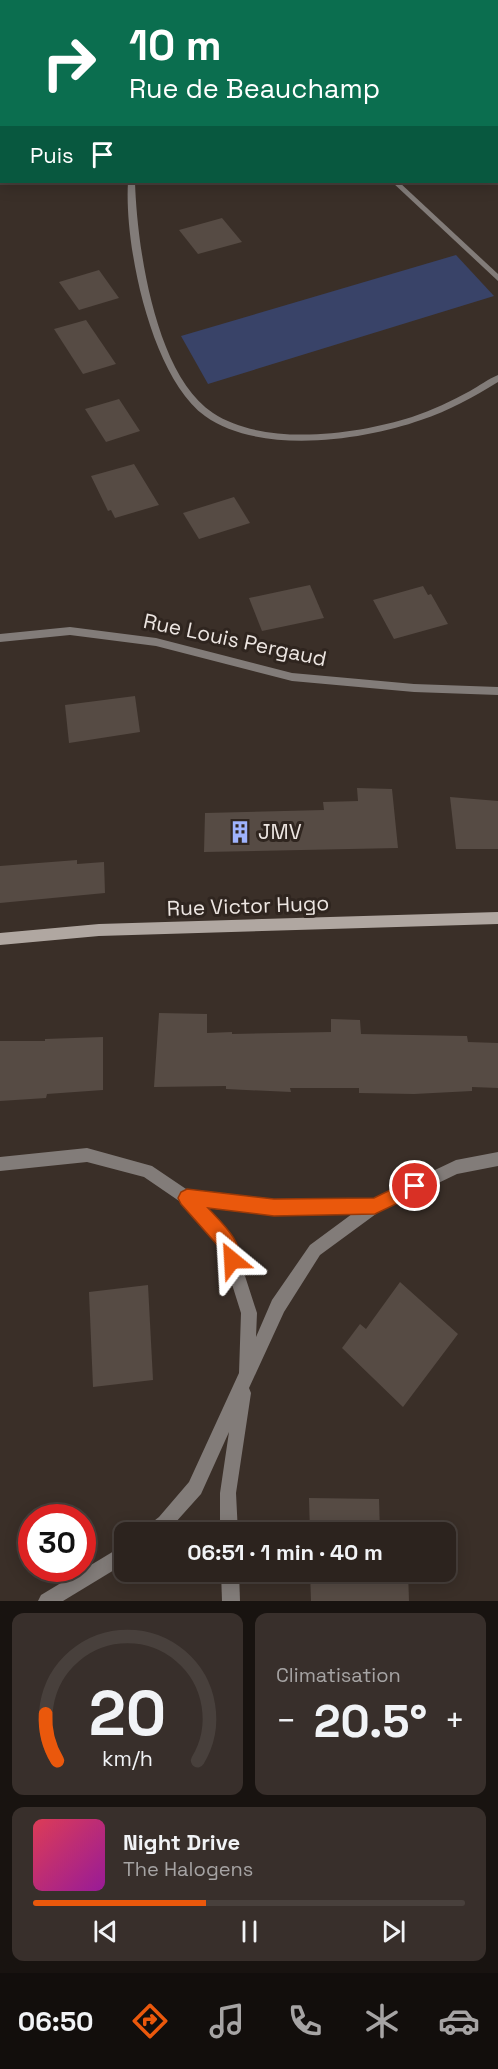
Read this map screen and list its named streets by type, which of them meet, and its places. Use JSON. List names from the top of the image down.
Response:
{
  "streets": {
    "main road": ["Rue Victor Hugo"],
    "street": ["Rue Louis Pergaud"]
  },
  "places": {
    "building": ["JMV"]
  },
  "page": {
    "turn": ["10 m", "Rue de Beauchamp"],
    "then": "Puis",
    "limit": "30",
    "trip": "06:51 · 1 min · 40 m",
    "tile": "Climatisation",
    "heat": ["−", "20.5°", "+"],
    "song": ["Night Drive", "The Halogens"],
    "tabs": "06:50",
    "gauge": ["20", "km/h"]
  }
}
